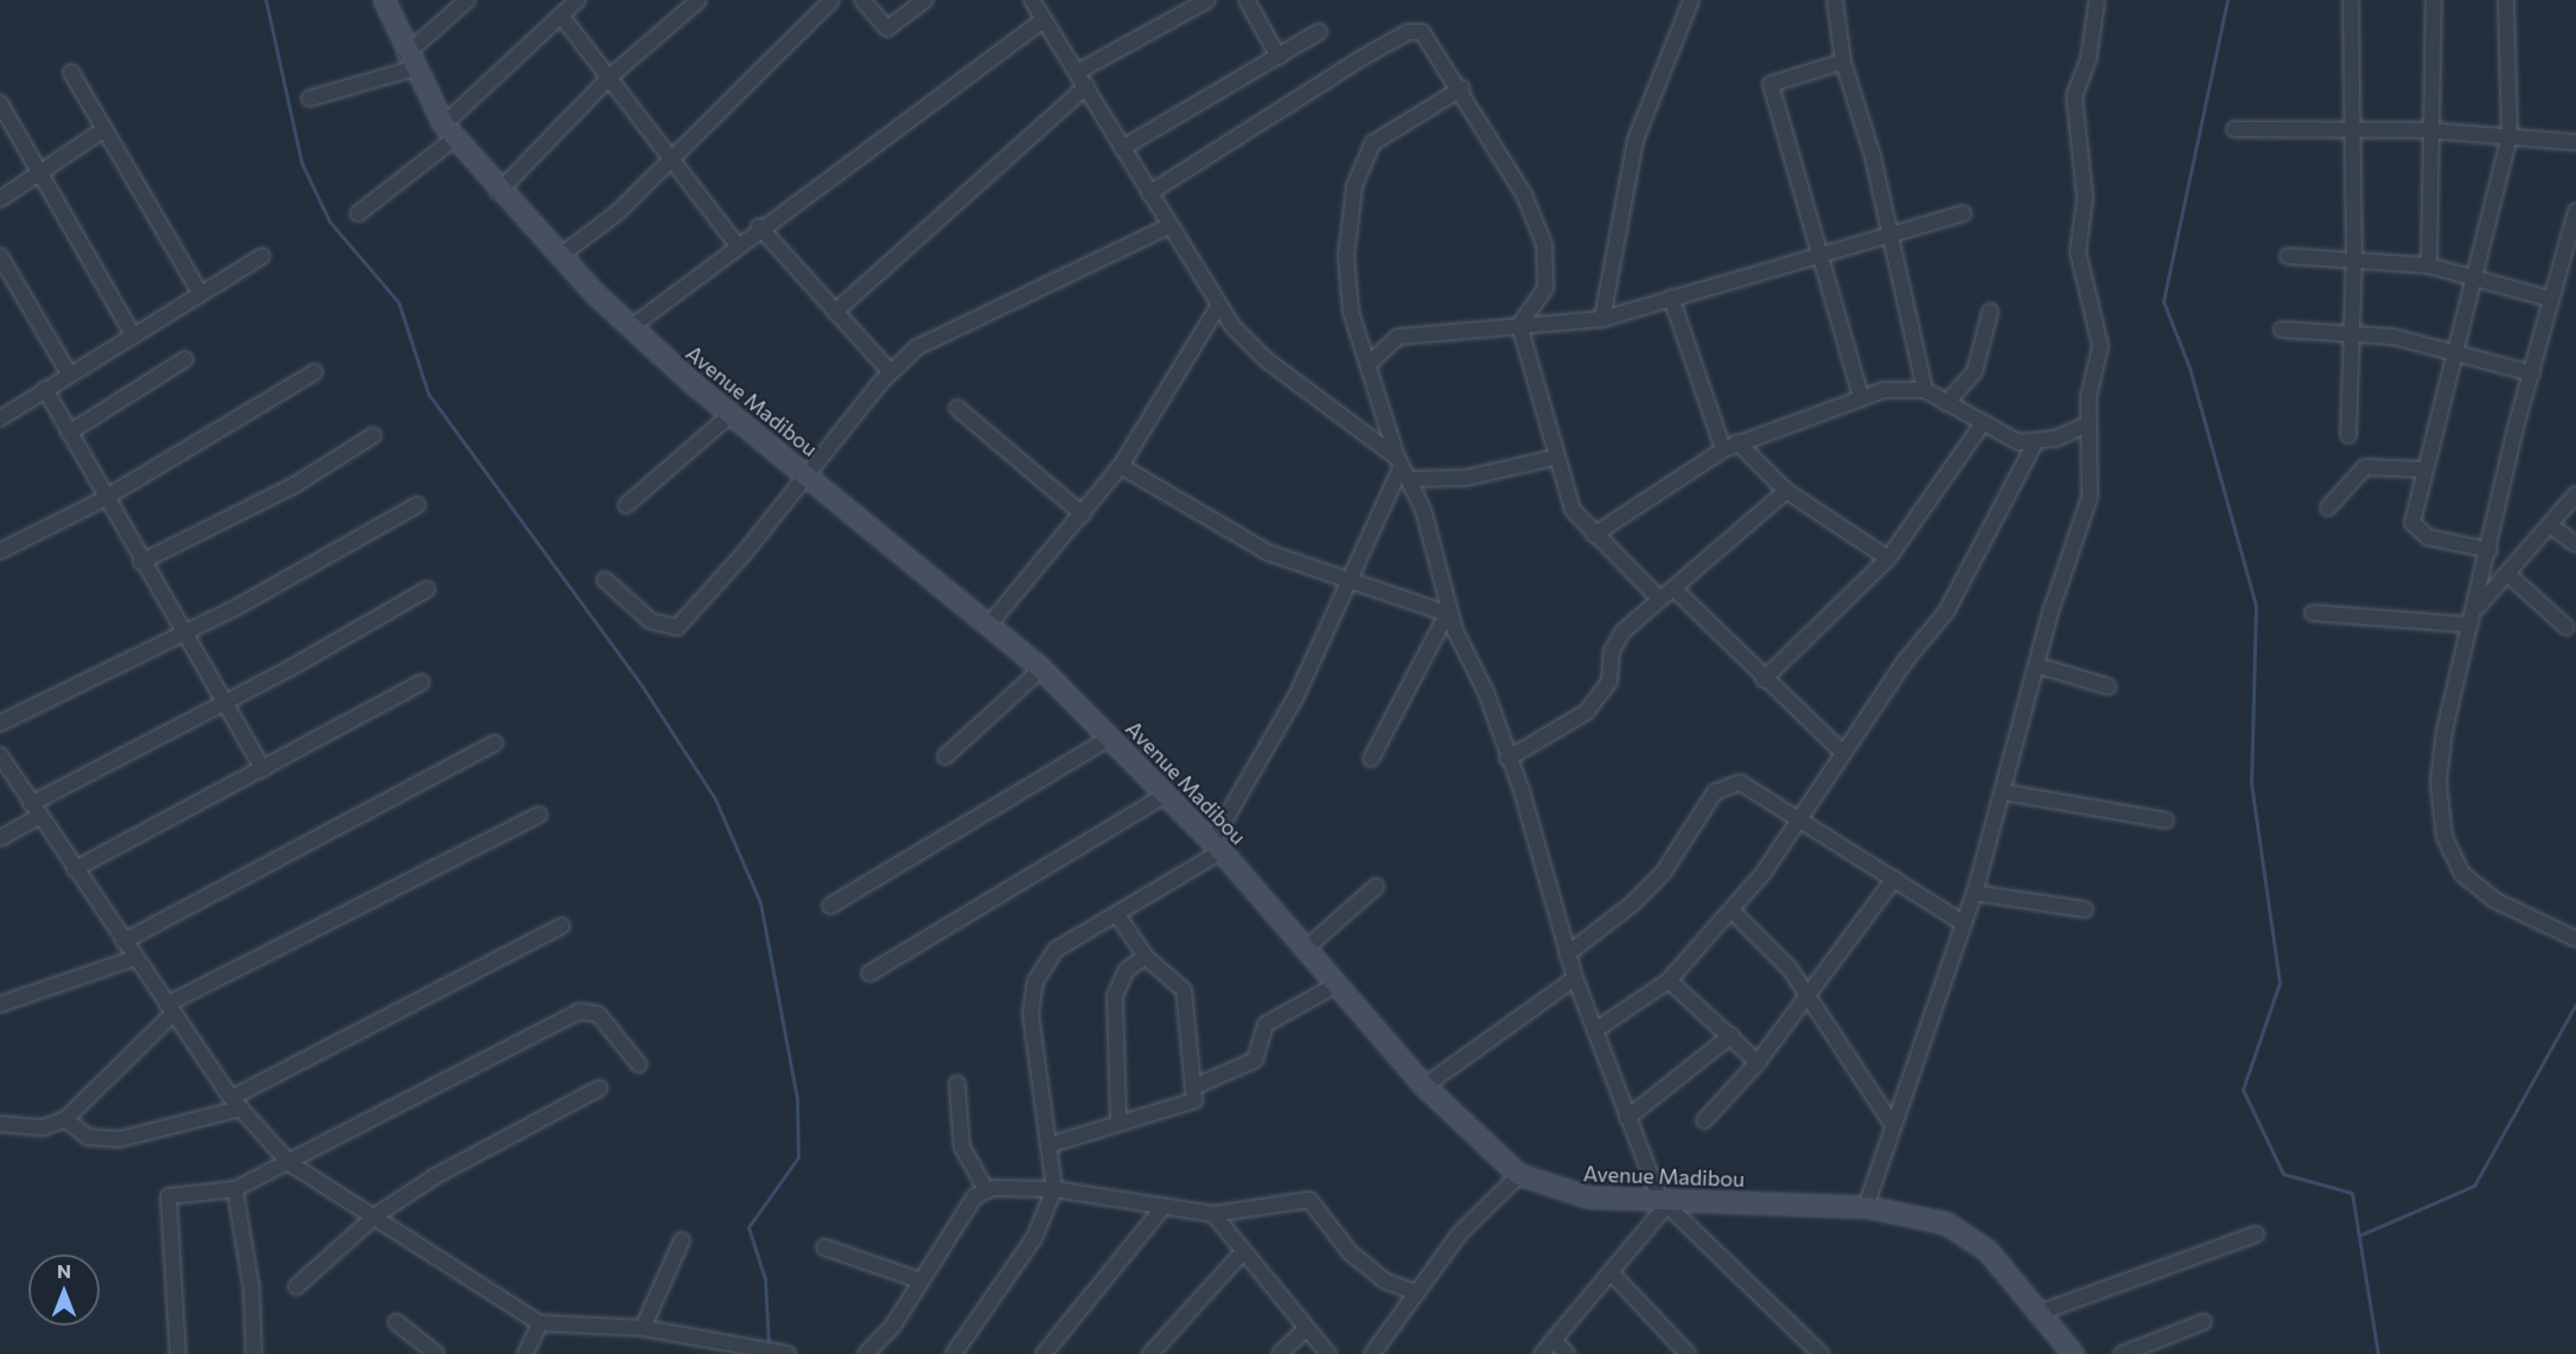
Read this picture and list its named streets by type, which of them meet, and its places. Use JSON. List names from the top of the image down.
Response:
{
  "streets": {
    "street": ["Avenue Madibou"]
  },
  "north": "top"
}
